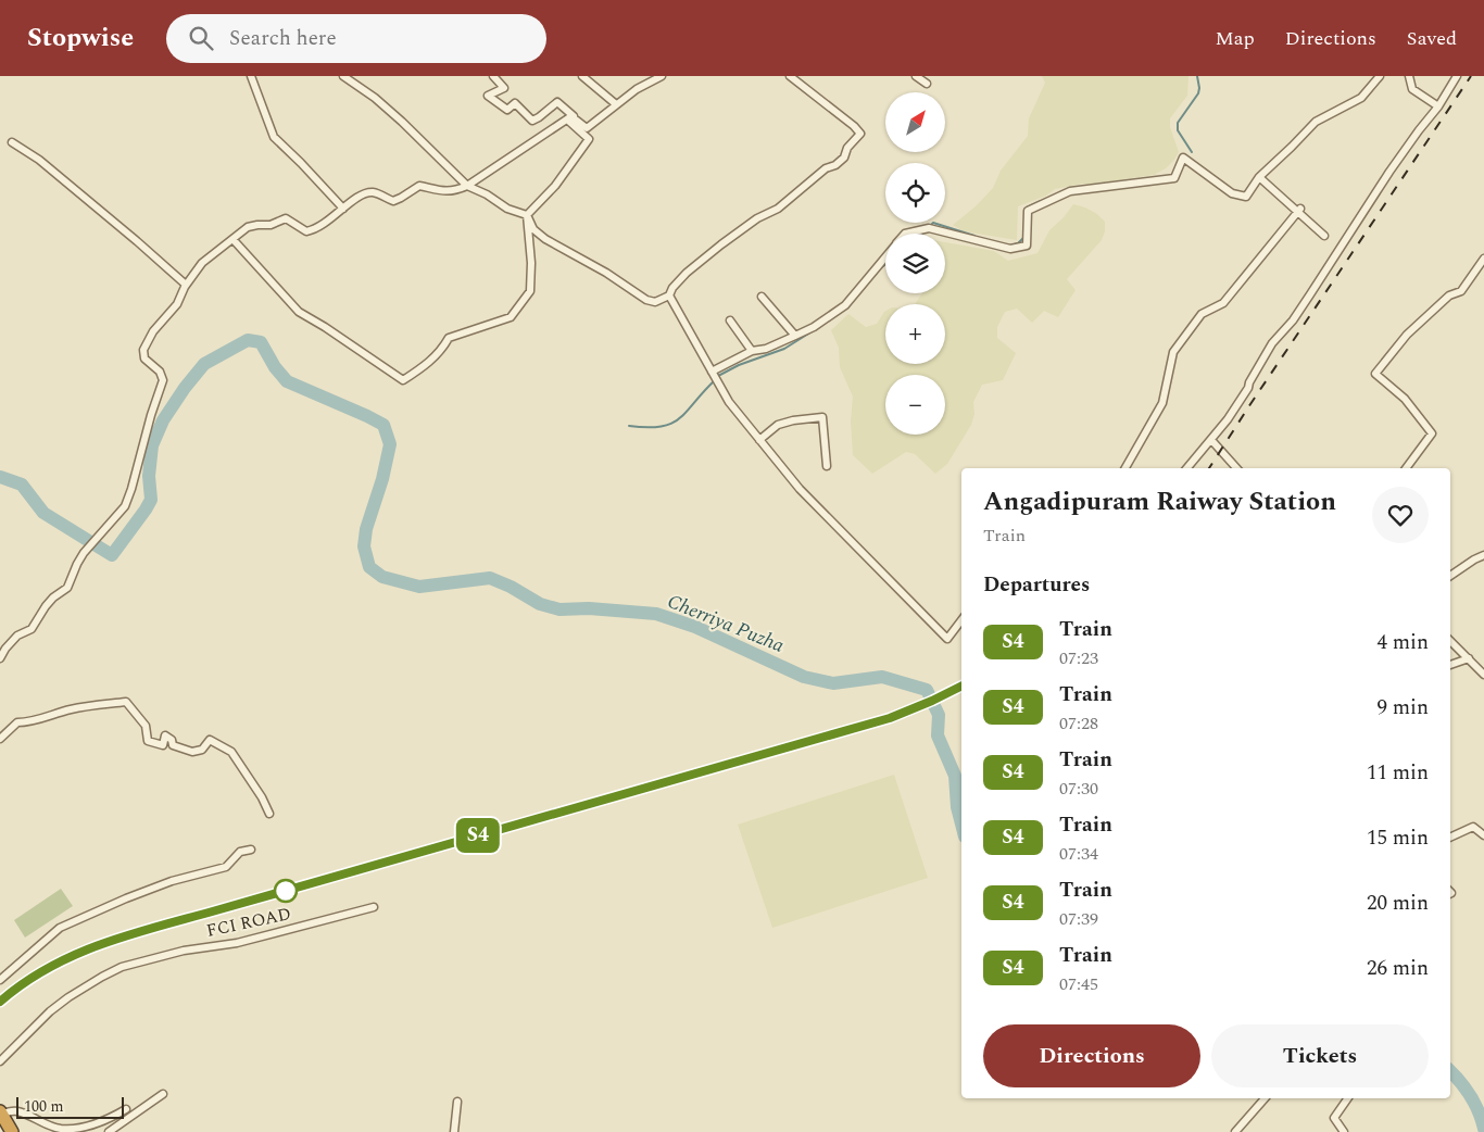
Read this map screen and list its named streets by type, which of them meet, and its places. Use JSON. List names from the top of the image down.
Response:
{
  "streets": {
    "street": ["FCI ROAD"]
  },
  "water": ["Cherriya Puzha"],
  "scale_bar": "100 m",
  "north": "top right",
  "page": {
    "header": "Stopwise",
    "search": "Search here",
    "nav": ["Map", "Directions", "Saved"],
    "on_map": "S4",
    "map_buttons": ["+", "−"],
    "heading": [
      ["Angadipuram Raiway Station", "Train"],
      "Departures"
    ],
    "list": [
      {
        "mark": "S4",
        "name": "Train",
        "note": "07:23",
        "value": "4 min"
      },
      {
        "mark": "S4",
        "name": "Train",
        "note": "07:28",
        "value": "9 min"
      },
      {
        "mark": "S4",
        "name": "Train",
        "note": "07:30",
        "value": "11 min"
      },
      {
        "mark": "S4",
        "name": "Train",
        "note": "07:34",
        "value": "15 min"
      },
      {
        "mark": "S4",
        "name": "Train",
        "note": "07:39",
        "value": "20 min"
      },
      {
        "mark": "S4",
        "name": "Train",
        "note": "07:45",
        "value": "26 min"
      }
    ],
    "buttons": ["Directions", "Tickets"],
    "scale": "100 m"
  }
}
